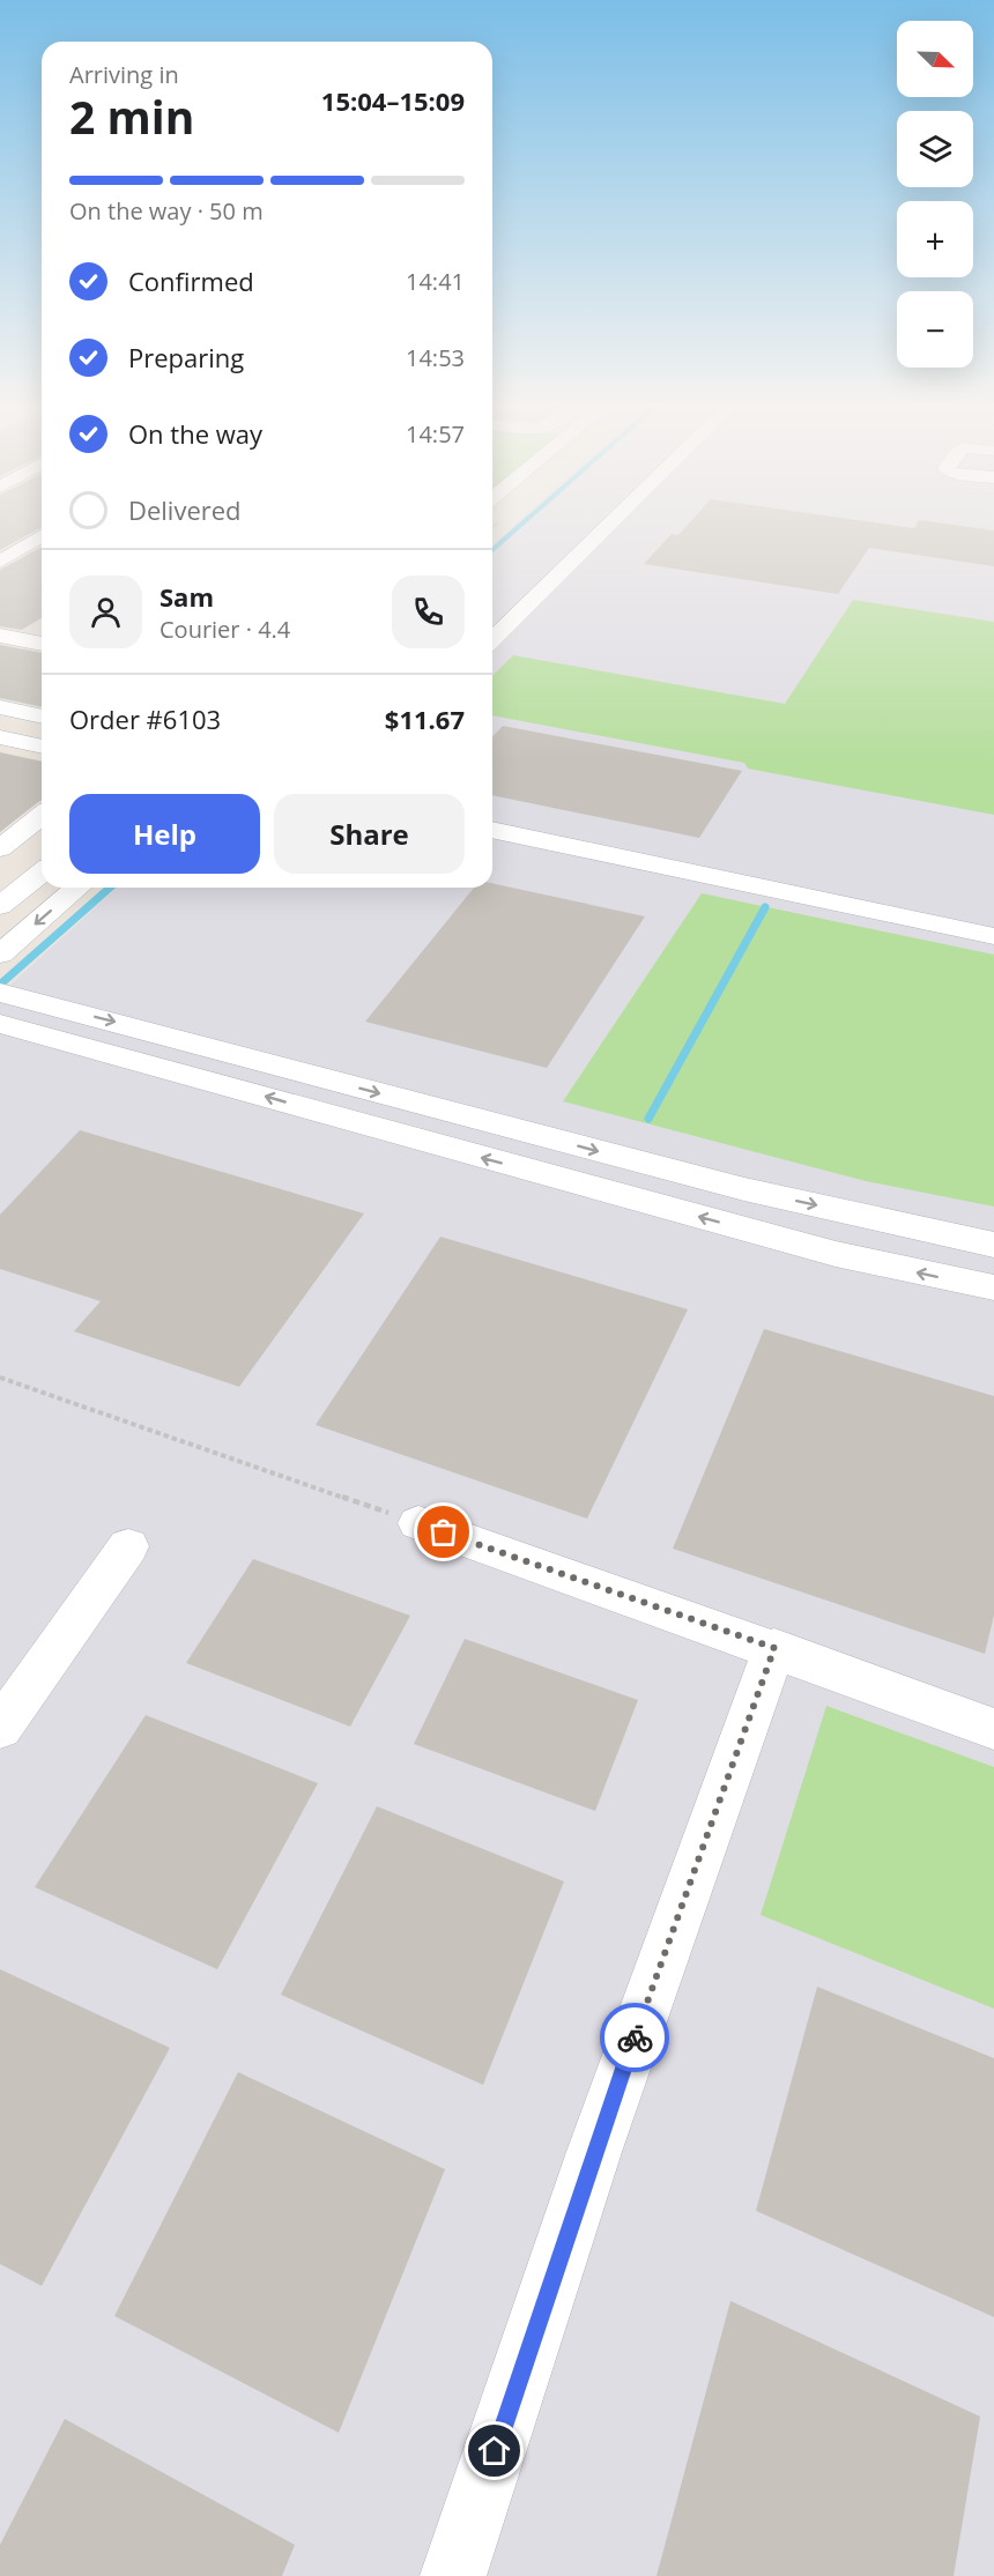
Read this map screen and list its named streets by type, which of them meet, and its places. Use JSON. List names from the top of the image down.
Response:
{
  "north": "bottom right",
  "page": {
    "map_buttons": ["+", "−"],
    "heading": ["2 min", "Arriving in", "15:04–15:09"],
    "panel": [
      "Sam",
      "Courier · 4.4",
      "Order #6103",
      "$11.67"
    ],
    "bar": "On the way · 50 m",
    "list": [
      ["Confirmed", "14:41"],
      ["Preparing", "14:53"],
      ["On the way", "14:57"],
      "Delivered"
    ],
    "buttons": ["Help", "Share"]
  }
}
